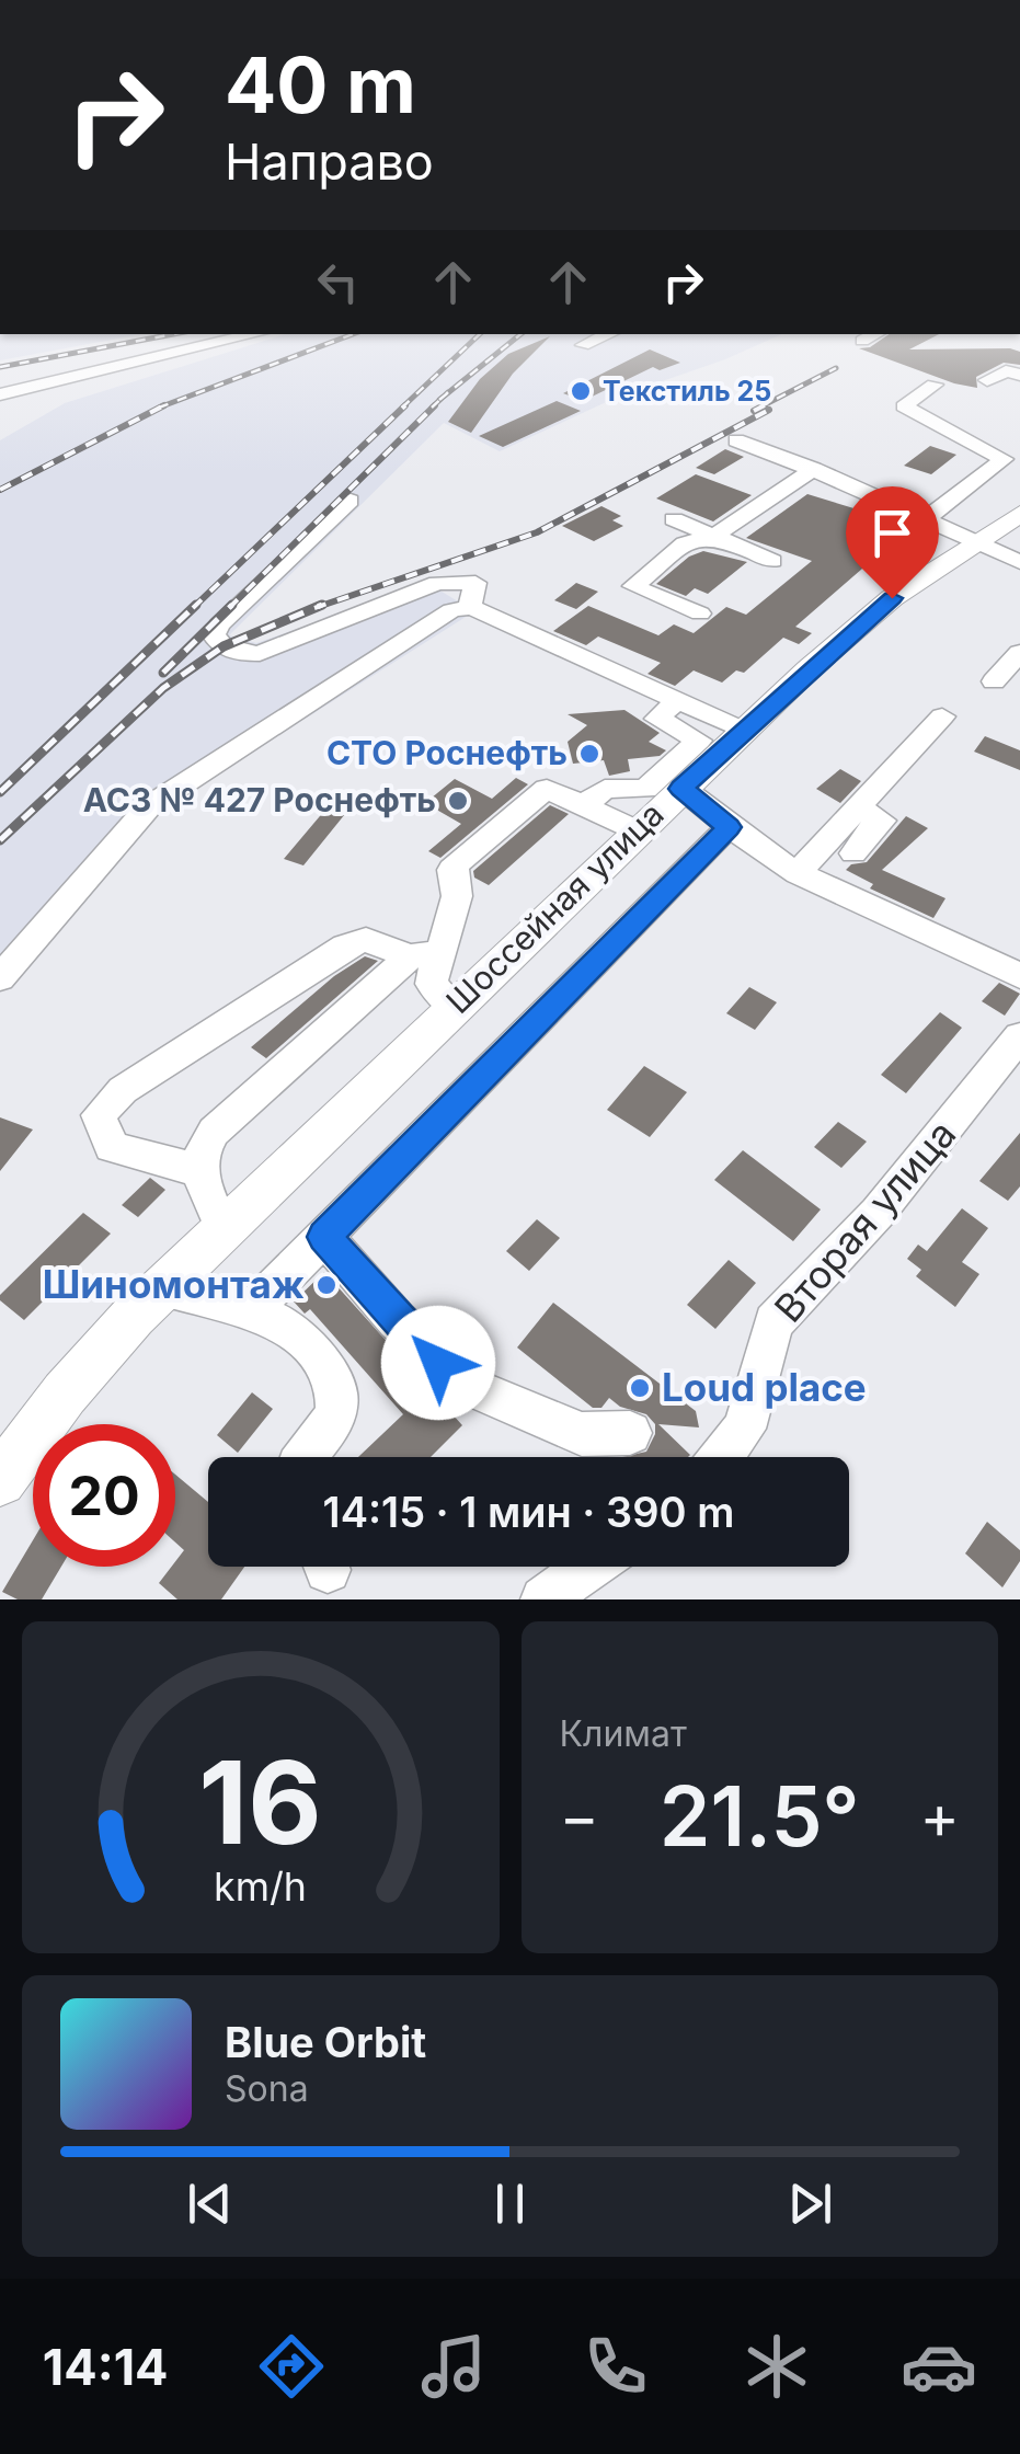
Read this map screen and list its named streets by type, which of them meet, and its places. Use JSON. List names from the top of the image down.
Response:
{
  "streets": {
    "main road": ["Шоссейная улица"],
    "street": ["Вторая улица"]
  },
  "places": [
    "Текстиль 25",
    "СТО Роснефть",
    "АСЗ № 427 Роснефть",
    "Шиномонтаж",
    "Loud place"
  ],
  "page": {
    "turn": ["40 m", "Направо"],
    "limit": "20",
    "trip": "14:15 · 1 мин · 390 m",
    "tile": "Климат",
    "heat": ["−", "21.5°", "+"],
    "song": ["Blue Orbit", "Sona"],
    "tabs": "14:14",
    "gauge": ["16", "km/h"]
  }
}
